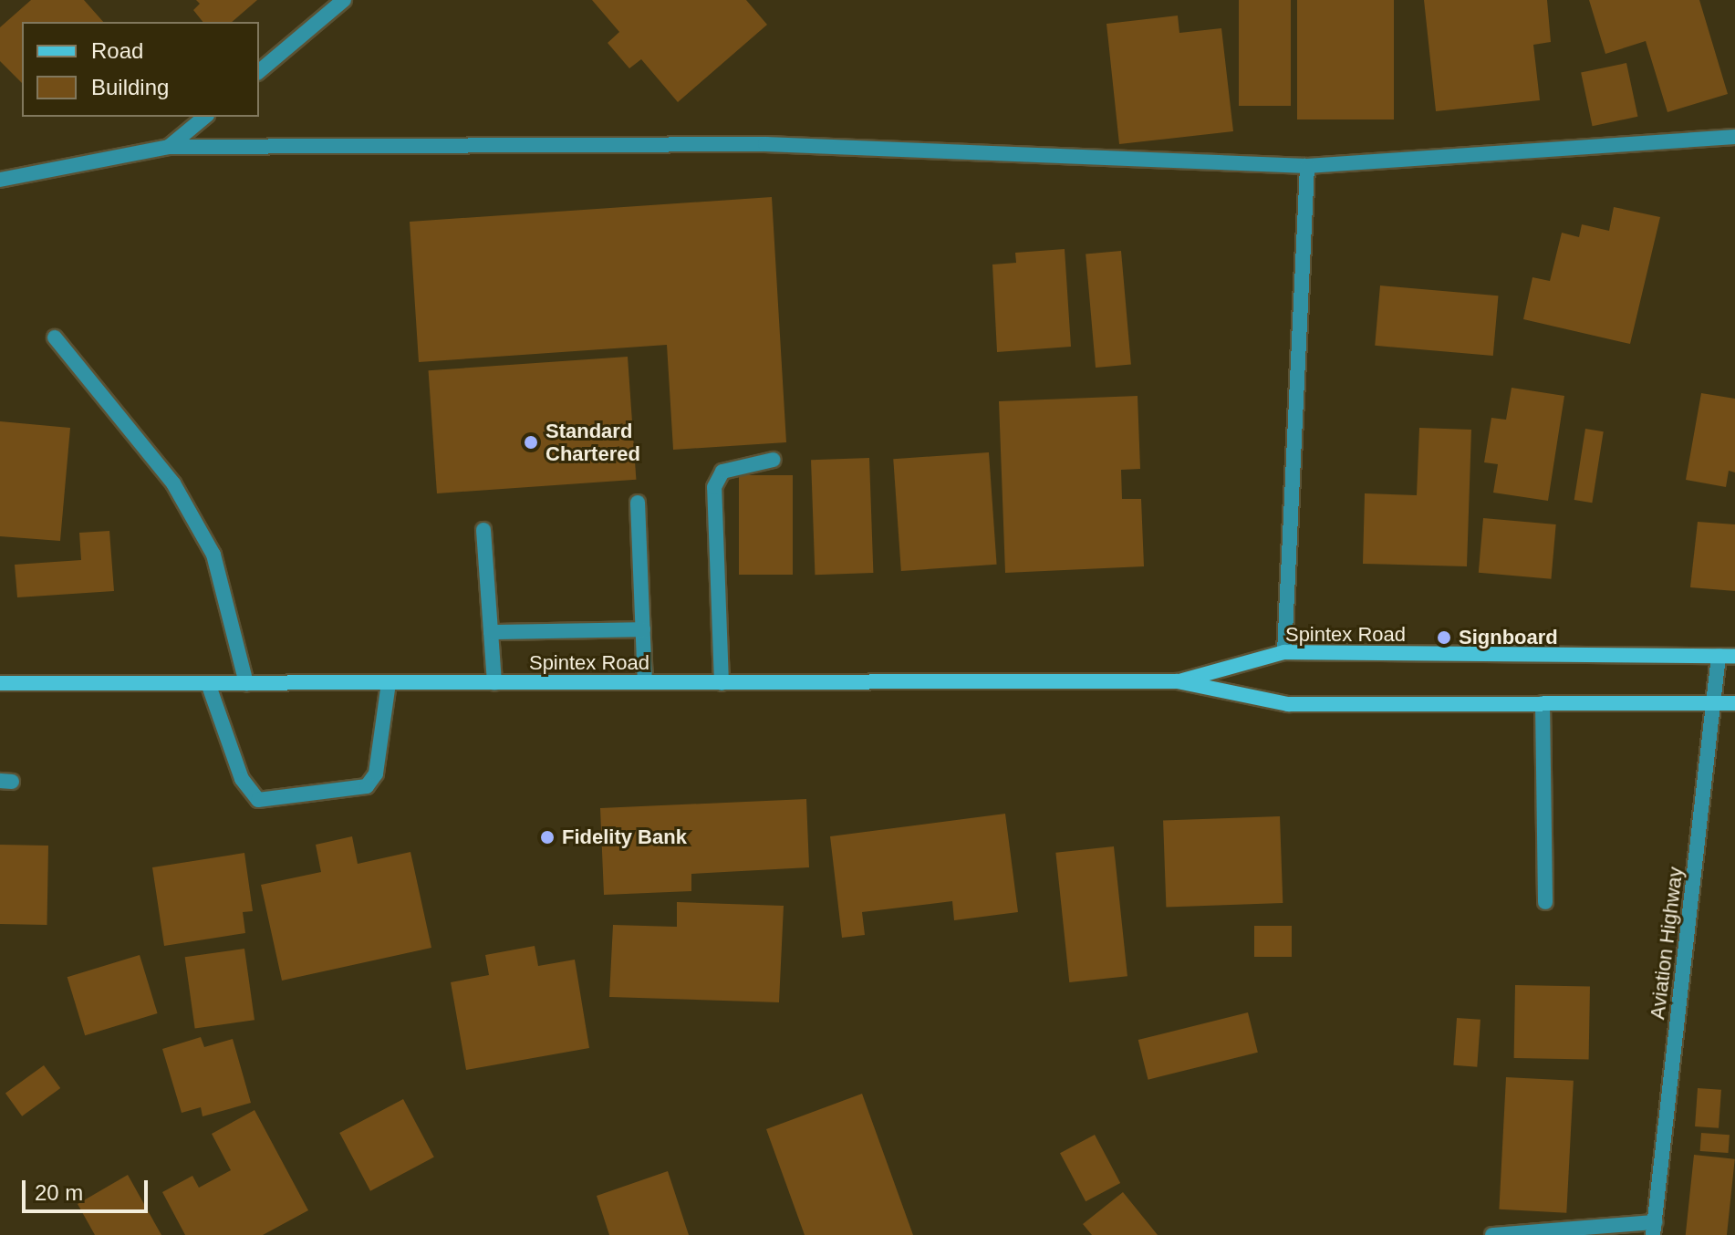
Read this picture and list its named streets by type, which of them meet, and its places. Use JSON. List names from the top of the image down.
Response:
{
  "streets": {
    "main road": ["Spintex Road"],
    "street": ["Aviation Highway"]
  },
  "crossings": [
    ["Spintex Road", "Aviation Highway"]
  ],
  "places": ["Standard Chartered", "Signboard", "Fidelity Bank"],
  "legend": ["Road", "Building"],
  "scale_bar": "20 m"
}
